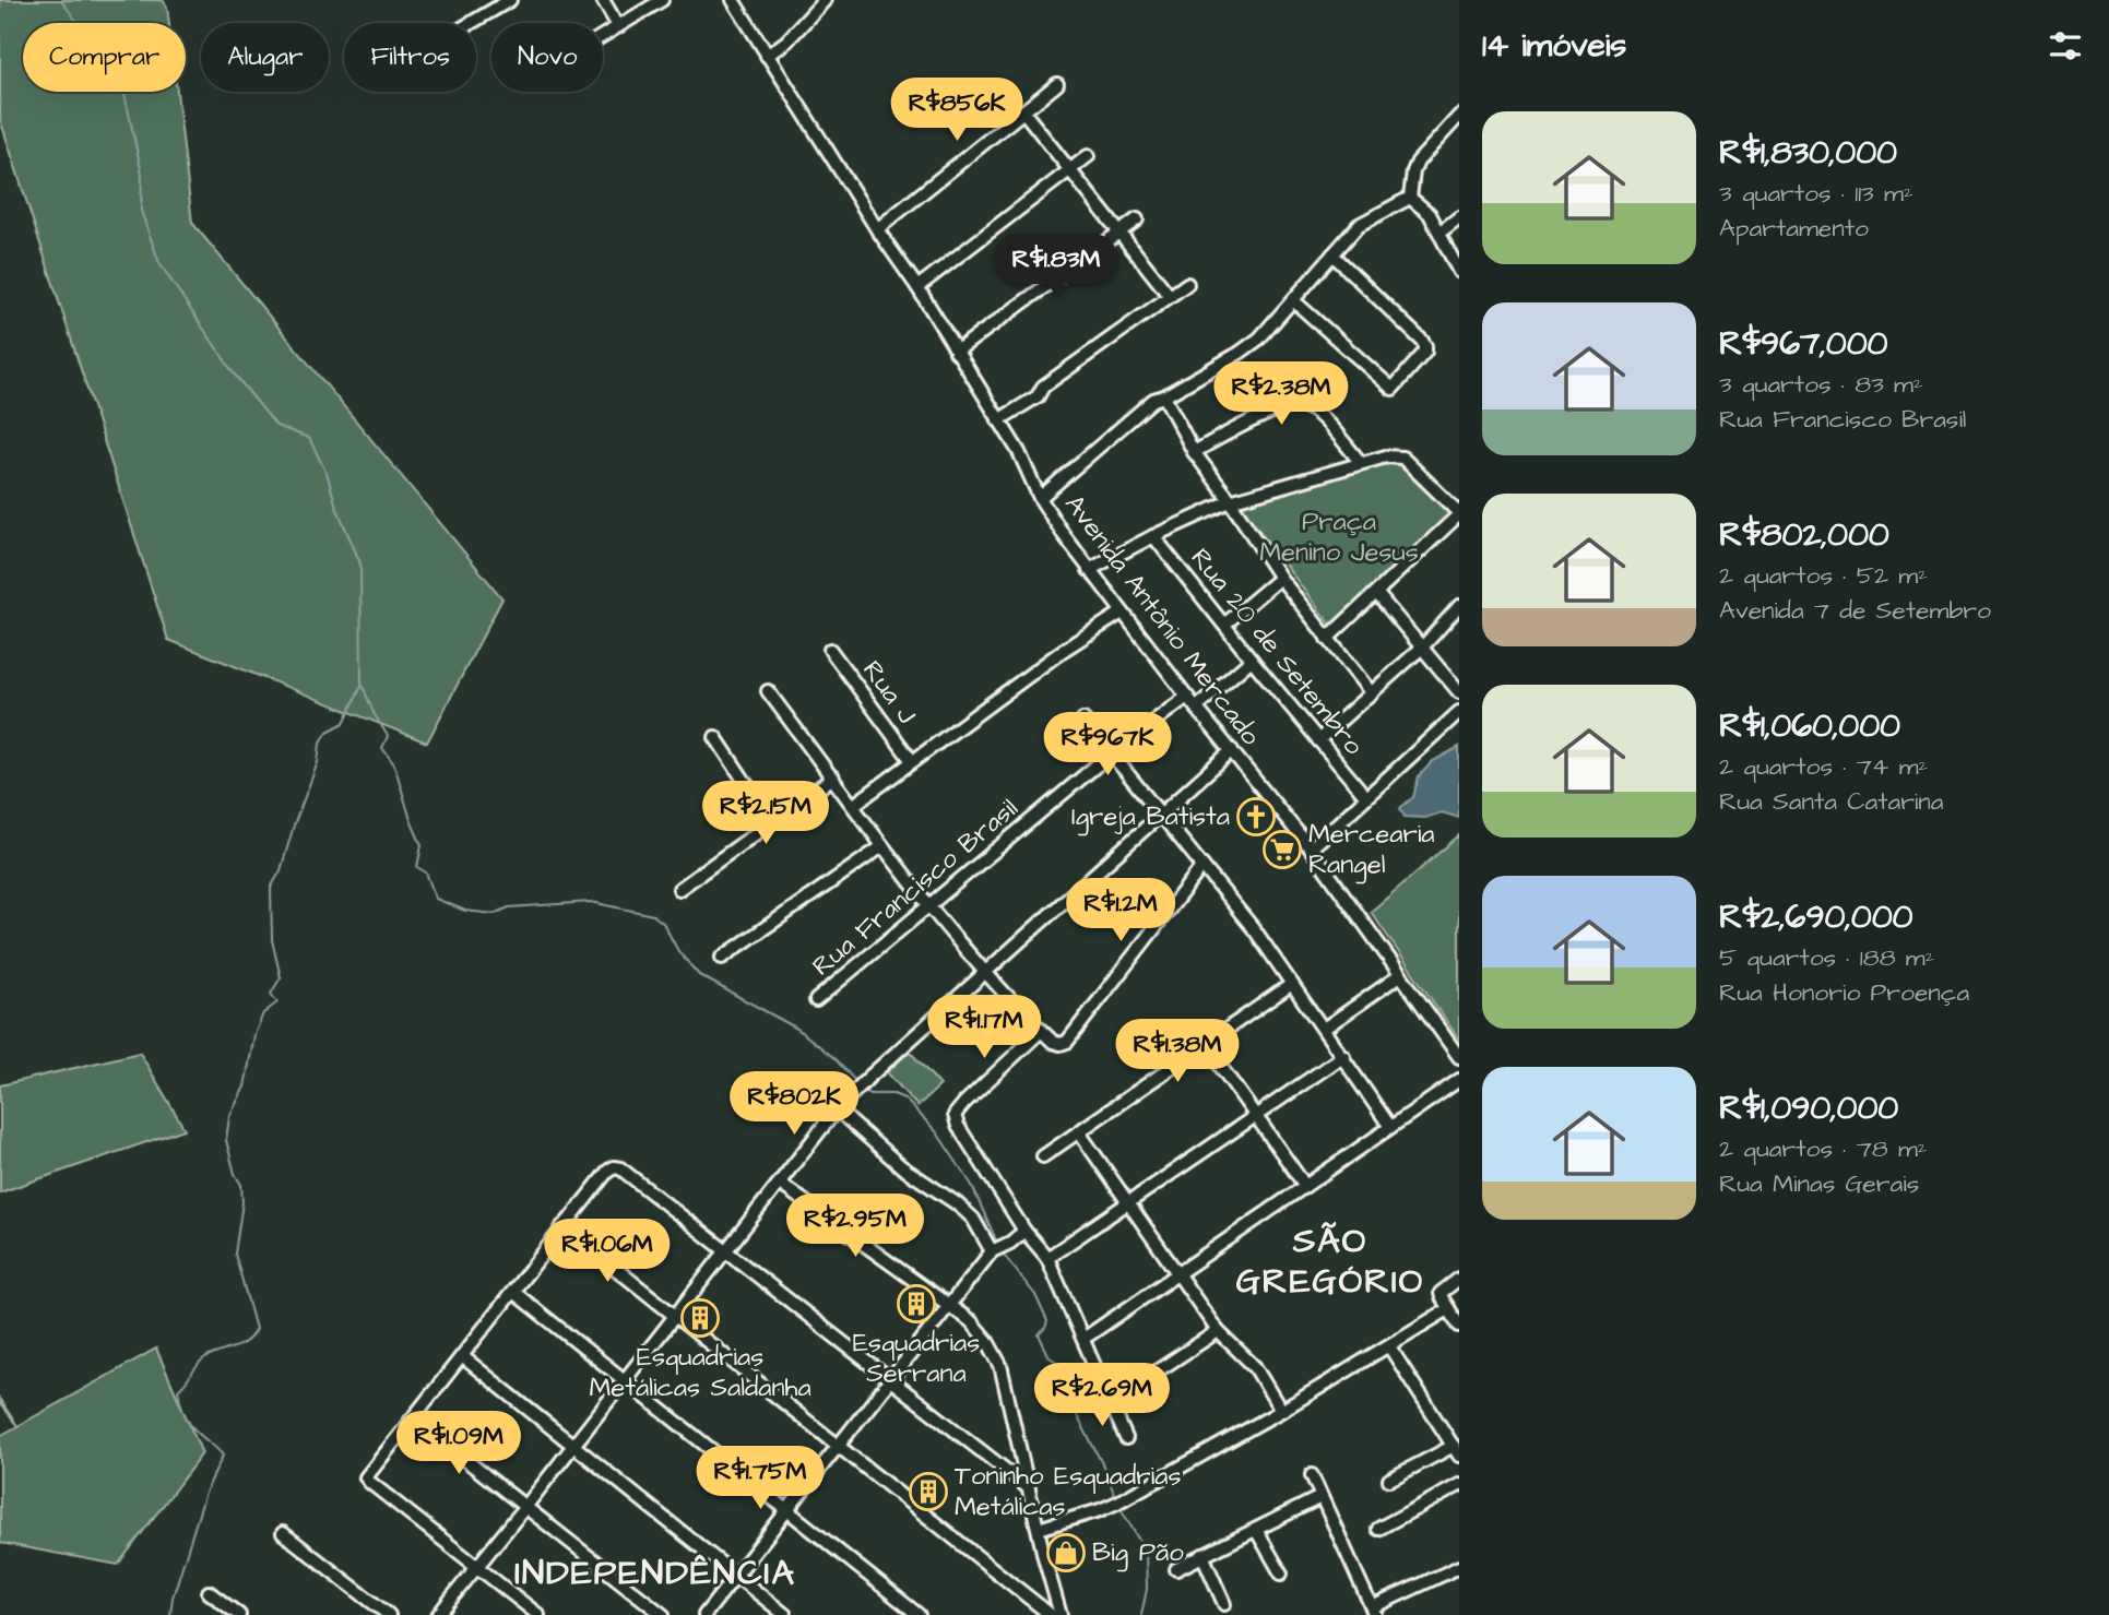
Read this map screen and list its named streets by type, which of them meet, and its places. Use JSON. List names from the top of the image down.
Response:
{
  "streets": {
    "street": [
      "Avenida Antônio Mercado",
      "Rua 20 de Setembro",
      "Rua J",
      "Rua Francisco Brasil"
    ]
  },
  "crossings": [
    ["Avenida Antônio Mercado", "Rua Francisco Brasil"]
  ],
  "districts": ["SÃO GREGÓRIO", "INDEPENDÊNCIA"],
  "parks": ["Praça Menino Jesus"],
  "places": {
    "church": ["Igreja Batista"],
    "supermarket": ["Mercearia Rangel"],
    "building": ["Esquadrias Serrana", "Esquadrias Metálicas Saldanha", "Toninho Esquadrias Metálicas"],
    "shop": ["Big Pão"]
  },
  "page": {
    "heading": "14 imóveis",
    "chip": [
      "Comprar",
      "Alugar",
      "Filtros",
      "Novo"
    ],
    "price": [
      "R$856K",
      "R$1.83M",
      "R$2.38M",
      "R$967K",
      "R$2.15M",
      "R$1.2M",
      "R$1.17M",
      "R$1.38M",
      "R$802K",
      "R$2.95M",
      "R$1.06M",
      "R$2.69M",
      "R$1.09M",
      "R$1.75M"
    ],
    "list": [
      {
        "name": "R$1,830,000",
        "note": "3 quartos · 113 m² · Apartamento"
      },
      {
        "name": "R$967,000",
        "note": "3 quartos · 83 m² · Rua Francisco Brasil"
      },
      {
        "name": "R$802,000",
        "note": "2 quartos · 52 m² · Avenida 7 de Setembro"
      },
      {
        "name": "R$1,060,000",
        "note": "2 quartos · 74 m² · Rua Santa Catarina"
      },
      {
        "name": "R$2,690,000",
        "note": "5 quartos · 188 m² · Rua Honorio Proença"
      },
      {
        "name": "R$1,090,000",
        "note": "2 quartos · 78 m² · Rua Minas Gerais"
      }
    ]
  }
}
